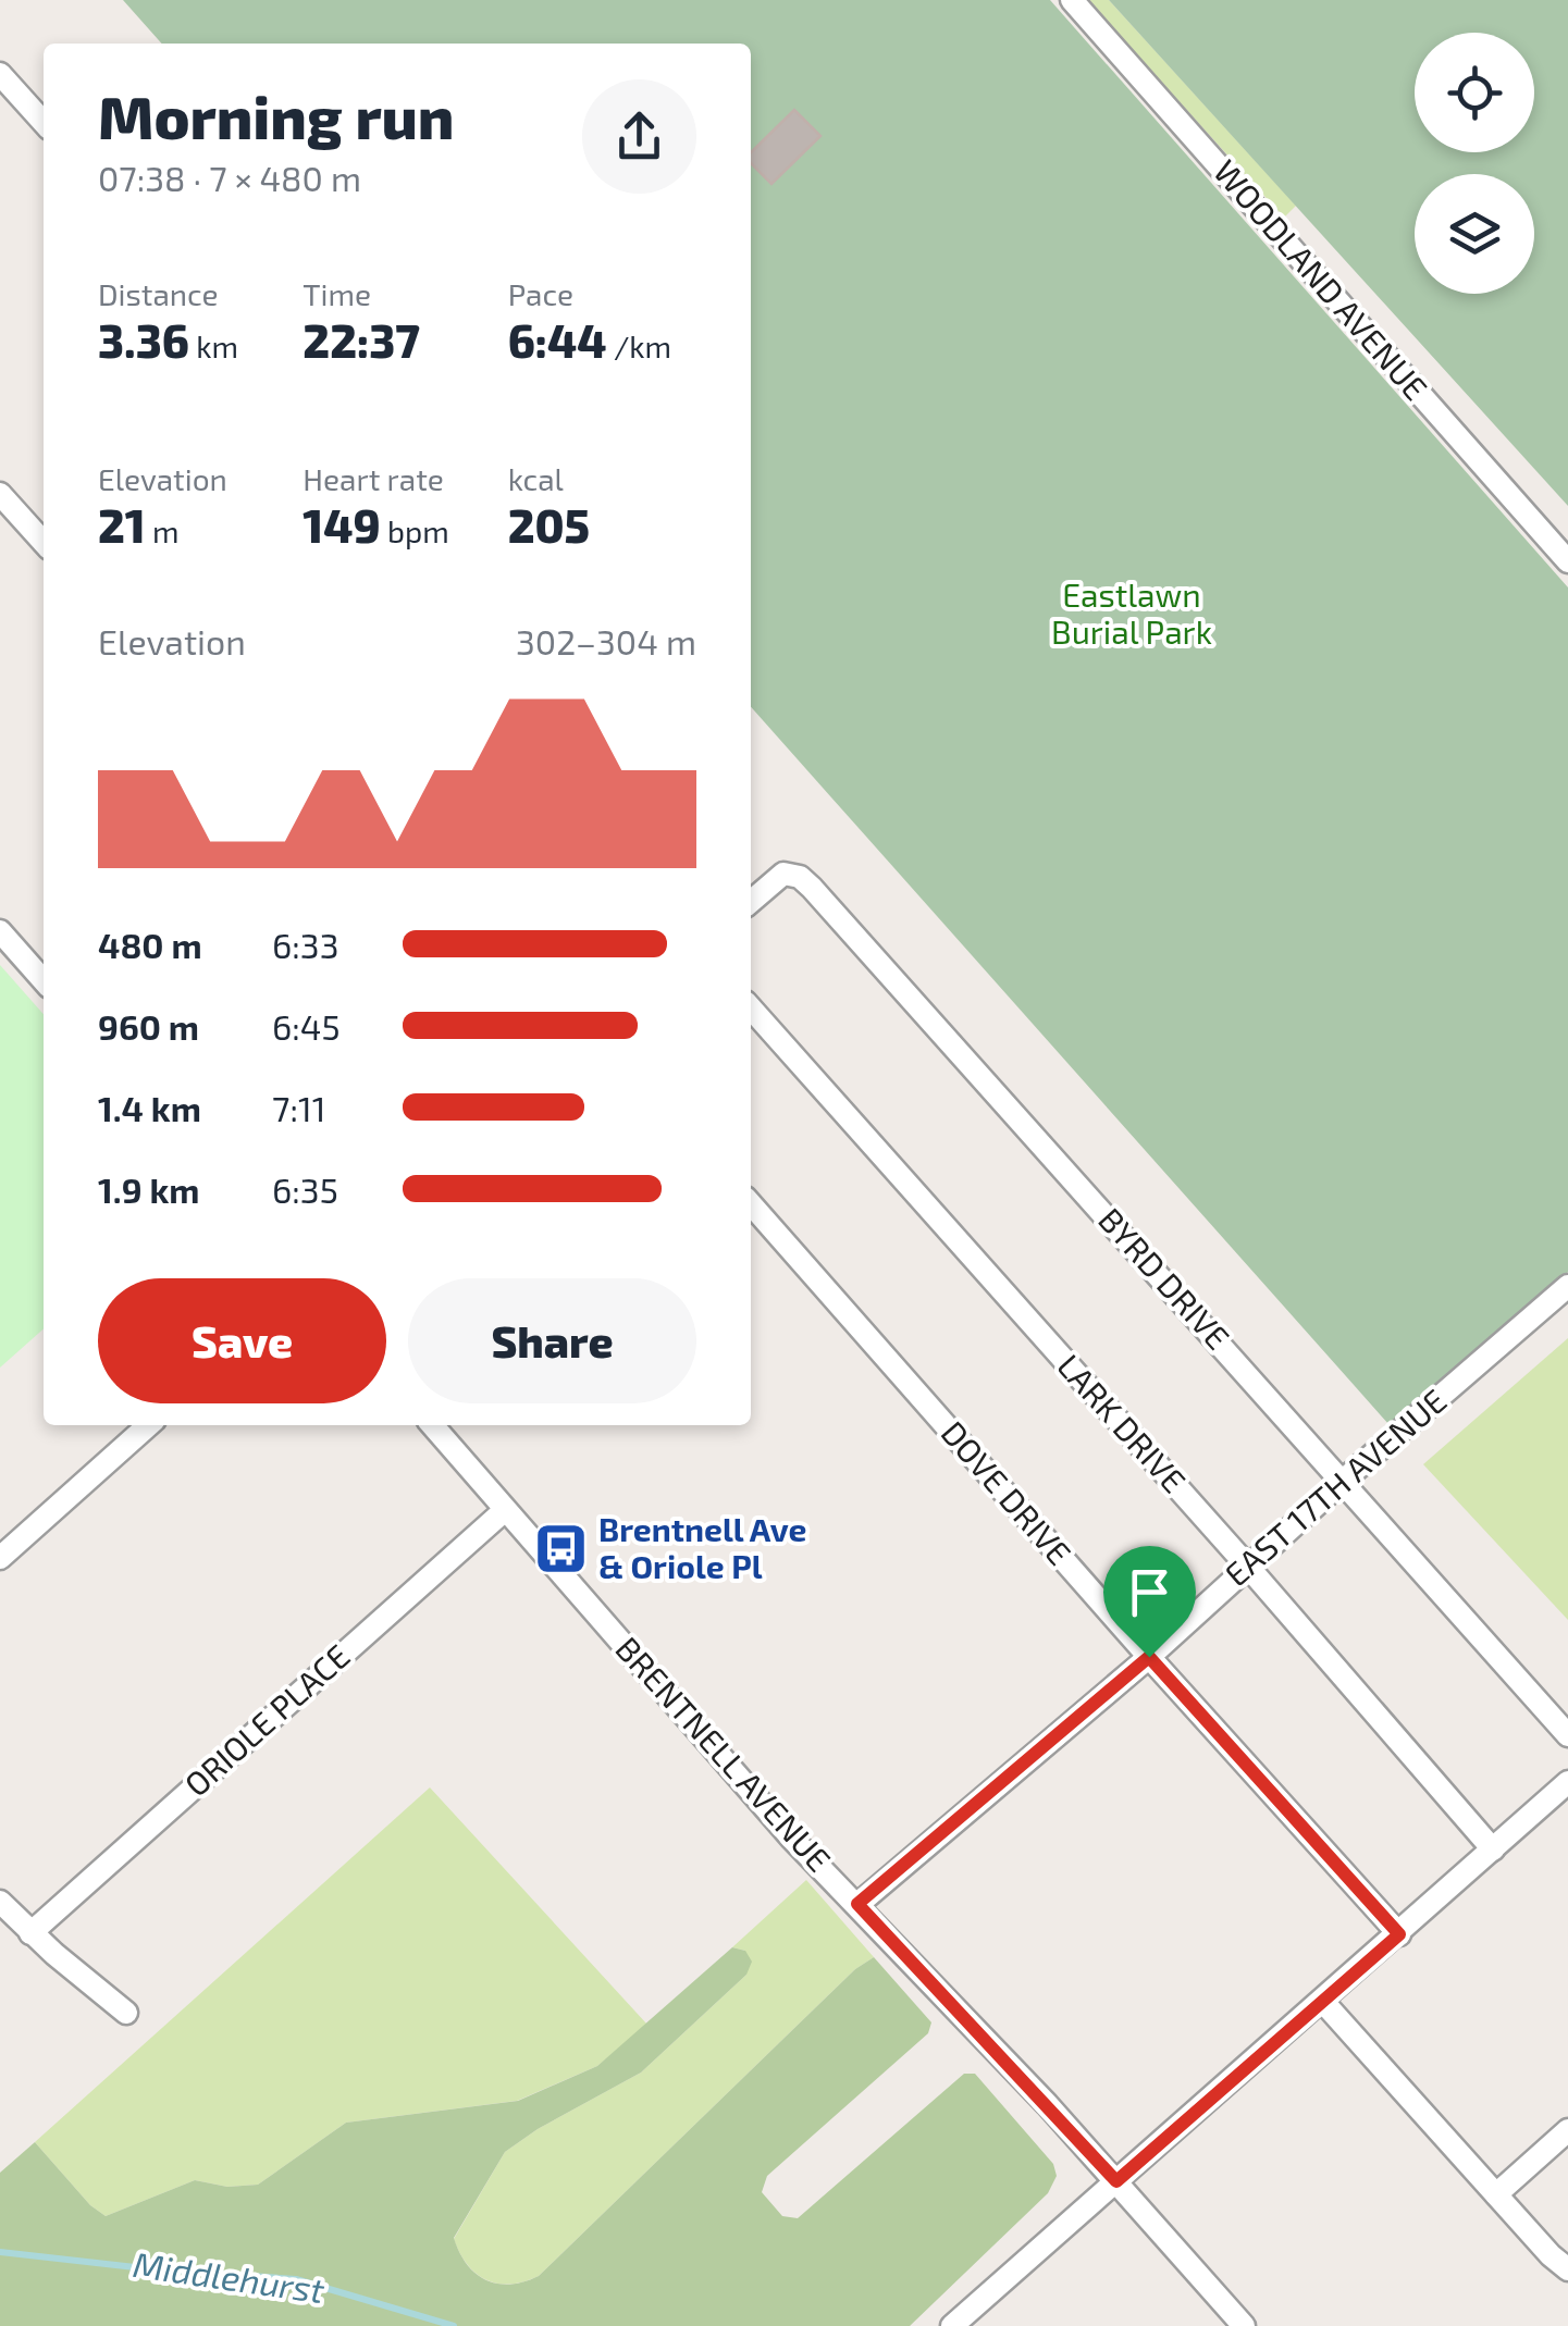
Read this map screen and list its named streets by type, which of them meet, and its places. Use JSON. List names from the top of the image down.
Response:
{
  "streets": {
    "street": [
      "WOODLAND AVENUE",
      "BYRD DRIVE",
      "LARK DRIVE",
      "EAST 17TH AVENUE",
      "DOVE DRIVE",
      "ORIOLE PLACE",
      "BRENTNELL AVENUE"
    ]
  },
  "crossings": [
    ["BYRD DRIVE", "EAST 17TH AVENUE"],
    ["LARK DRIVE", "EAST 17TH AVENUE"],
    ["EAST 17TH AVENUE", "DOVE DRIVE"],
    ["EAST 17TH AVENUE", "BRENTNELL AVENUE"],
    ["ORIOLE PLACE", "BRENTNELL AVENUE"]
  ],
  "water": ["Middlehurst"],
  "parks": ["Eastlawn Burial Park"],
  "places": {
    "bus stop": ["Brentnell Ave & Oriole Pl"]
  },
  "page": {
    "heading": ["Morning run", "07:38 · 7 × 480 m"],
    "stats": [
      ["Distance", "3.36 km"],
      ["Time", "22:37"],
      ["Pace", "6:44 /km"],
      ["Elevation", "21 m"],
      ["Heart rate", "149 bpm"],
      ["kcal", "205"]
    ],
    "chart": ["Elevation", "302–304 m"],
    "list": [
      {
        "name": "480 m",
        "note": "6:33"
      },
      {
        "name": "960 m",
        "note": "6:45"
      },
      {
        "name": "1.4 km",
        "note": "7:11"
      },
      {
        "name": "1.9 km",
        "note": "6:35"
      }
    ],
    "buttons": ["Save", "Share"]
  }
}
